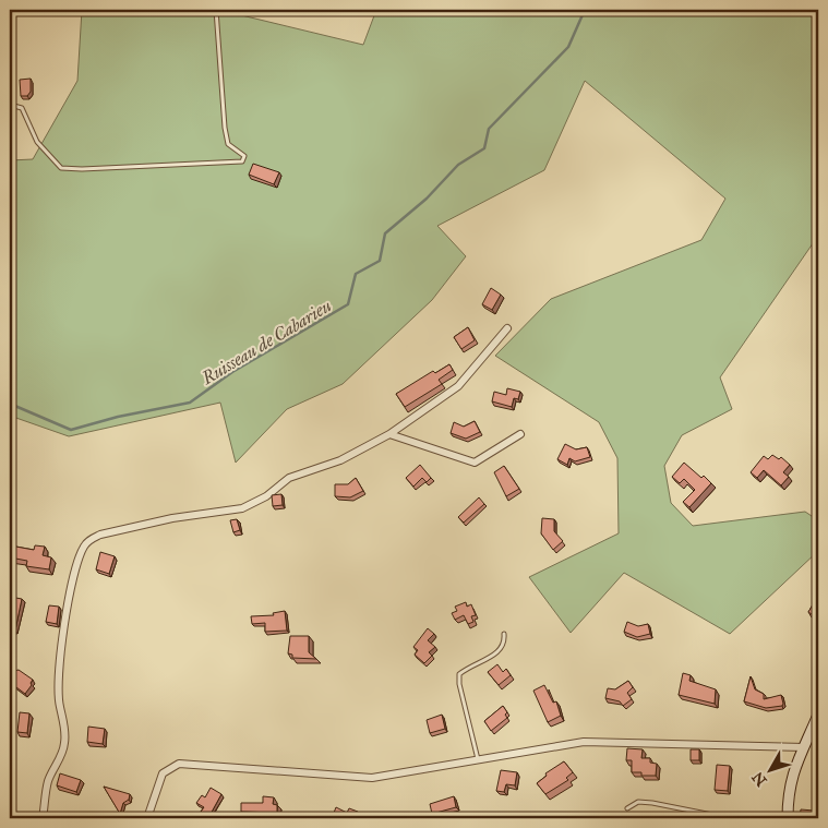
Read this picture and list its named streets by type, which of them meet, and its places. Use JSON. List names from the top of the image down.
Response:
{
  "water": ["Ruisseau de Cabarieu"],
  "north": "bottom left"
}
